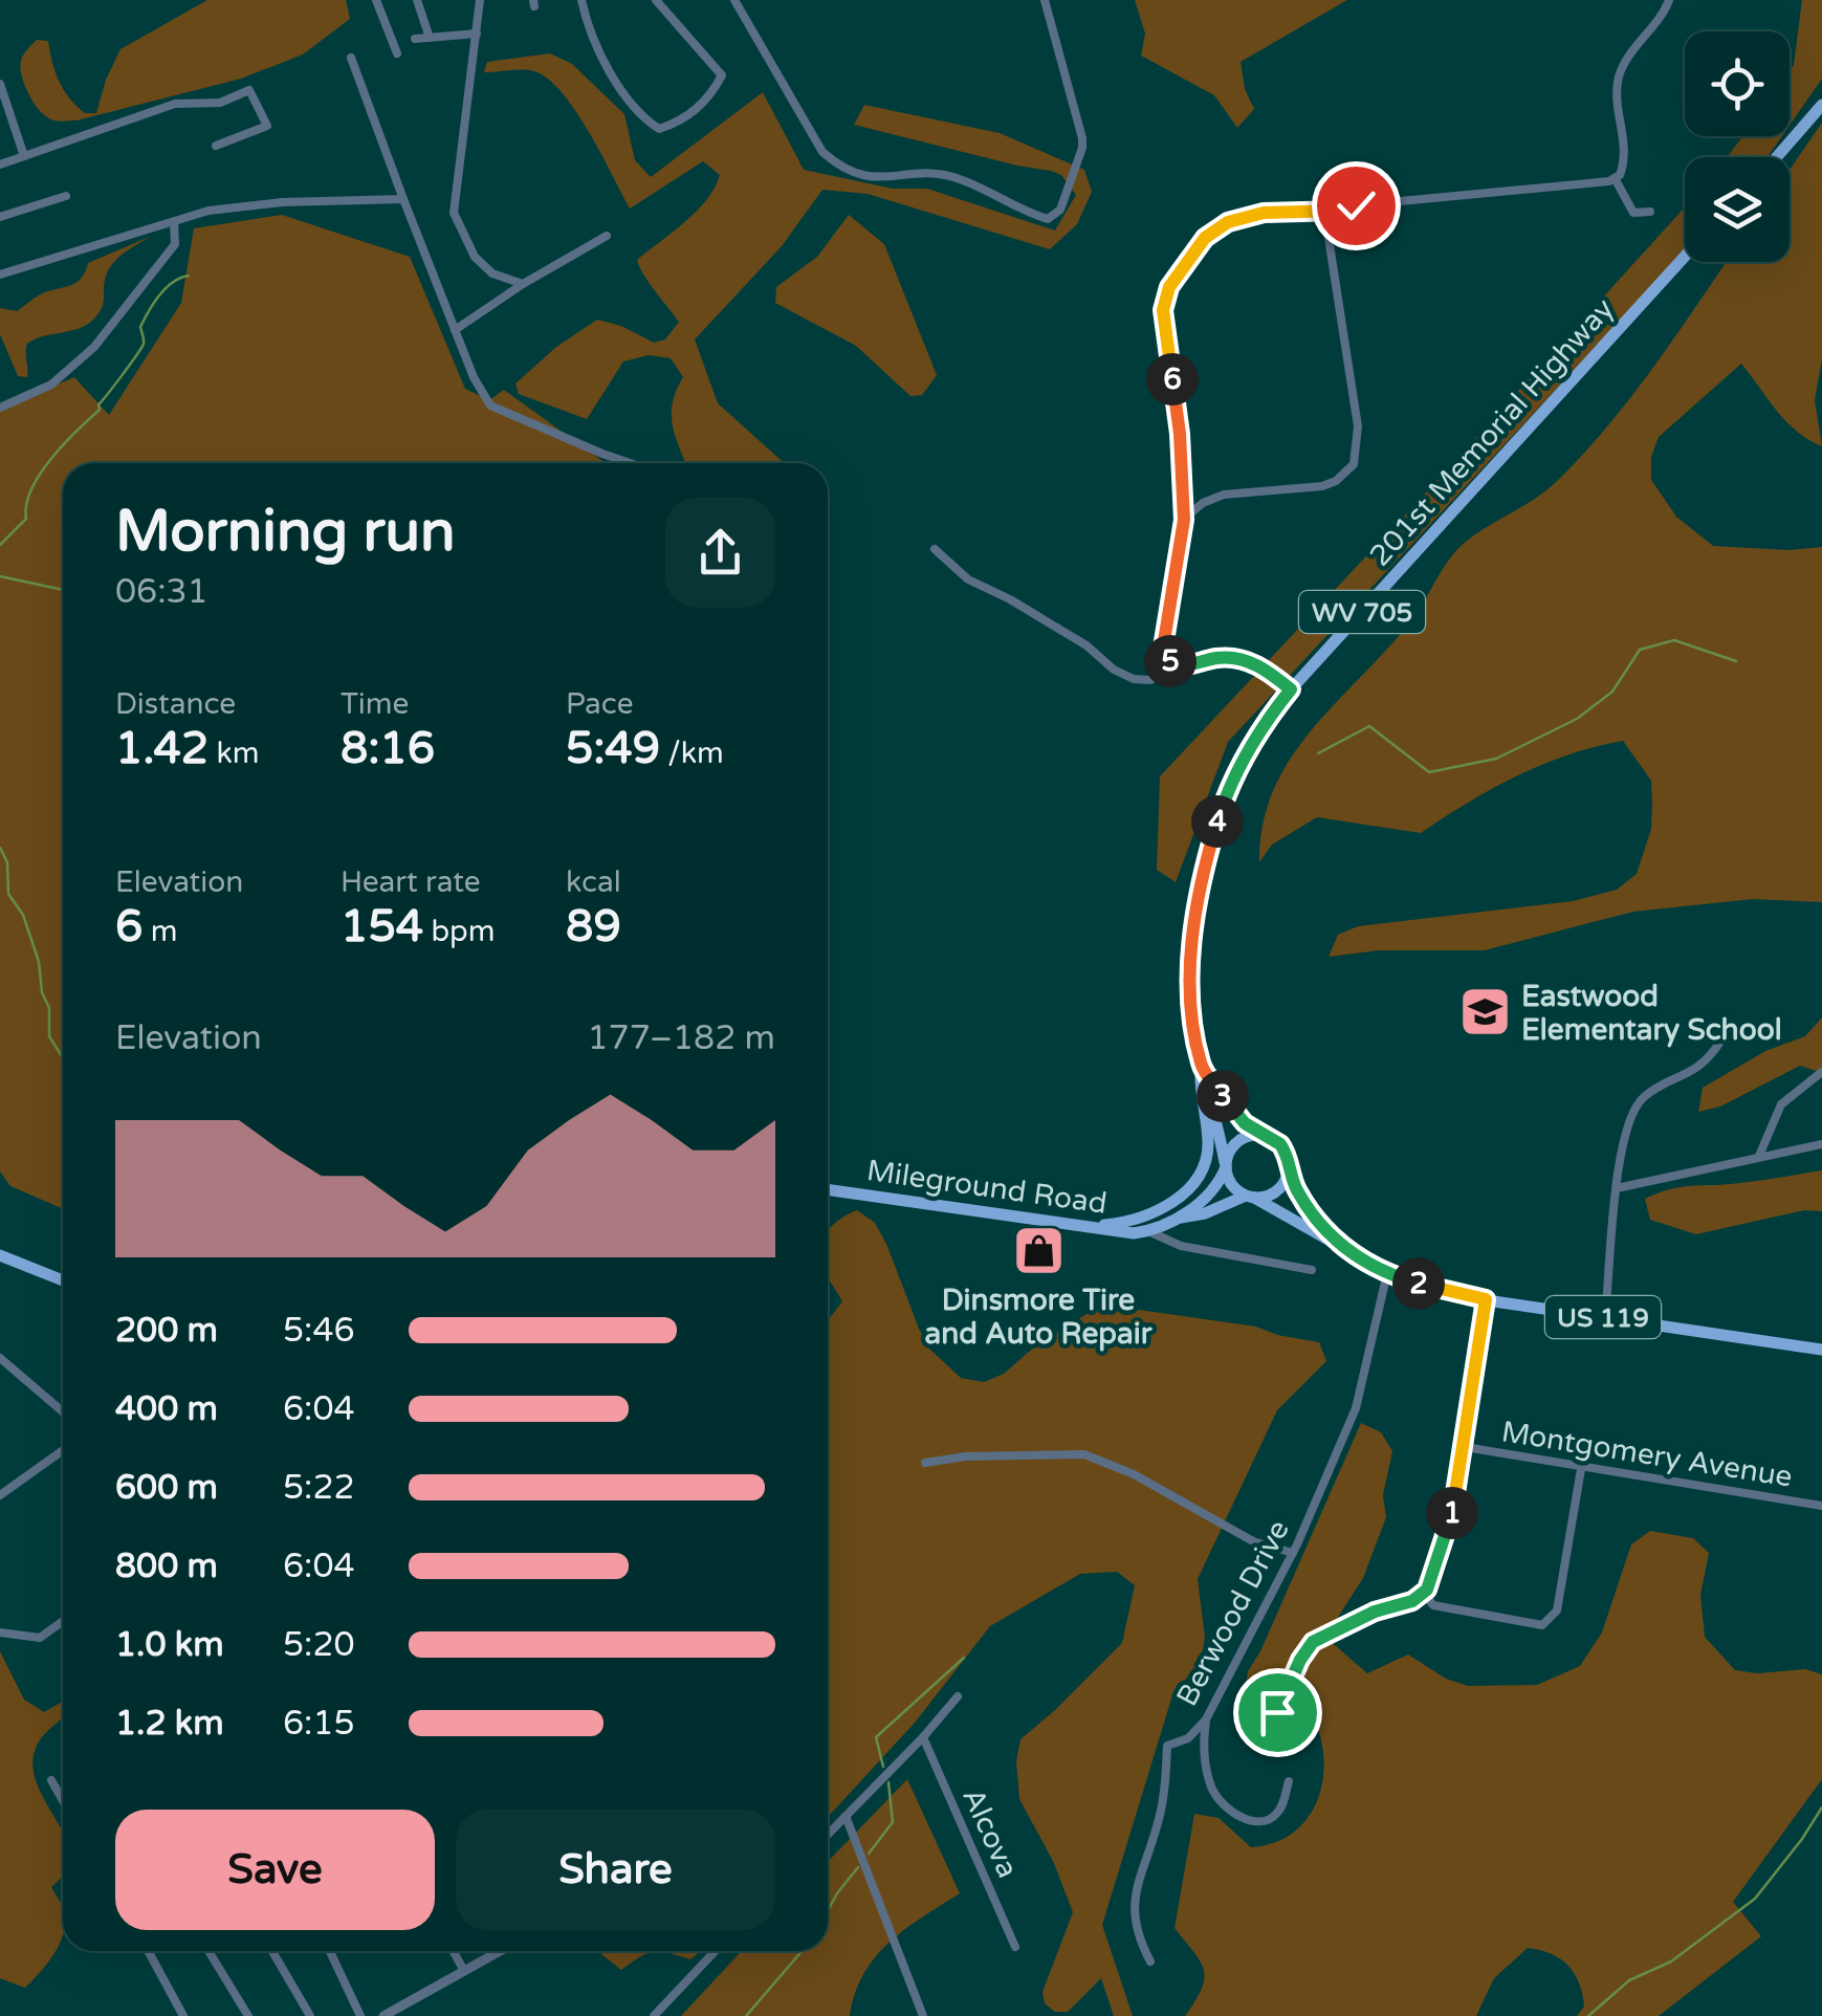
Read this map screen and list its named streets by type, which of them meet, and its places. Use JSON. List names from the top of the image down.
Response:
{
  "streets": {
    "main road": [
      "201st Memorial Highway",
      "WV 705",
      "Mileground Road",
      "US 119"
    ],
    "street": ["Montgomery Avenue", "Berwood Drive", "Alcova"]
  },
  "crossings": [
    ["201st Memorial Highway", "Mileground Road"],
    ["201st Memorial Highway", "US 119"],
    ["Mileground Road", "US 119"],
    ["US 119", "Berwood Drive"]
  ],
  "places": {
    "school or university": ["Eastwood Elementary School"],
    "shop": ["Dinsmore Tire and Auto Repair"]
  },
  "page": {
    "pins": [
      "6",
      "5",
      "4",
      "3",
      "2",
      "1"
    ],
    "heading": ["Morning run", "06:31"],
    "stats": [
      ["Distance", "1.42 km"],
      ["Time", "8:16"],
      ["Pace", "5:49 /km"],
      ["Elevation", "6 m"],
      ["Heart rate", "154 bpm"],
      ["kcal", "89"]
    ],
    "chart": ["Elevation", "177–182 m"],
    "list": [
      {
        "name": "200 m",
        "note": "5:46"
      },
      {
        "name": "400 m",
        "note": "6:04"
      },
      {
        "name": "600 m",
        "note": "5:22"
      },
      {
        "name": "800 m",
        "note": "6:04"
      },
      {
        "name": "1.0 km",
        "note": "5:20"
      },
      {
        "name": "1.2 km",
        "note": "6:15"
      }
    ],
    "buttons": ["Save", "Share"]
  }
}
